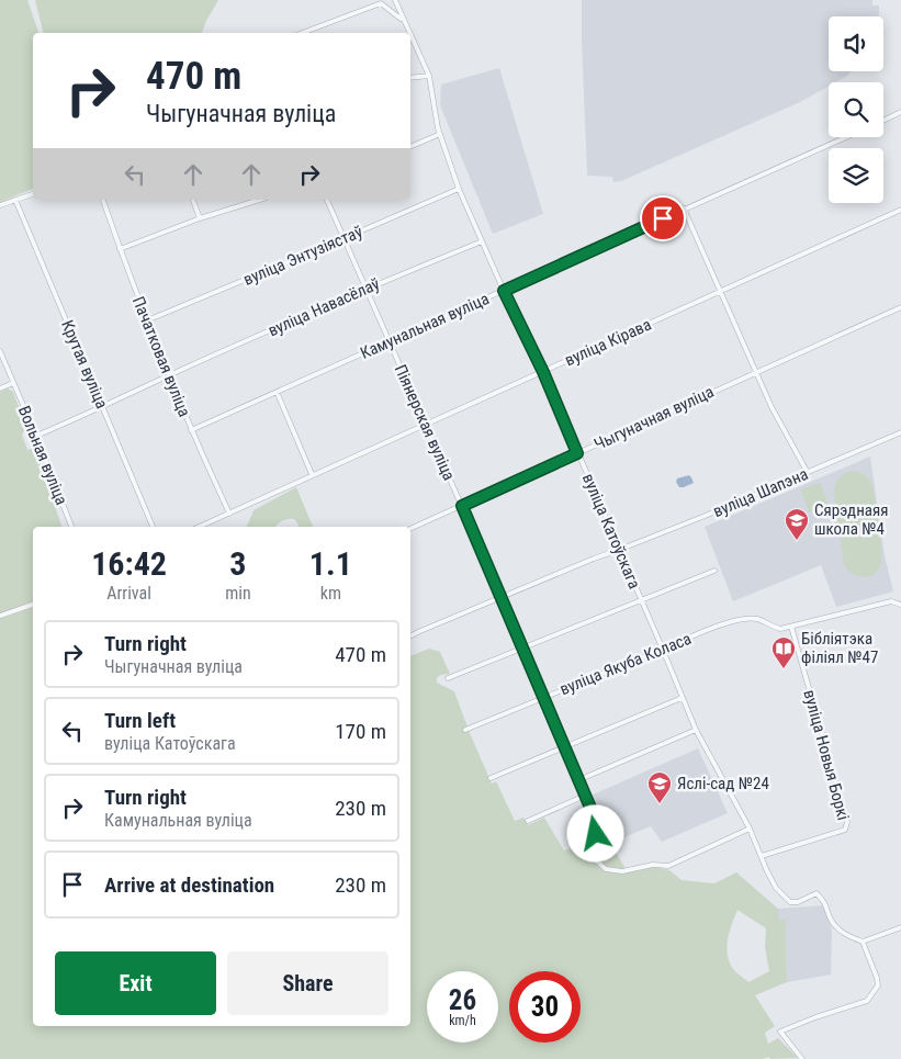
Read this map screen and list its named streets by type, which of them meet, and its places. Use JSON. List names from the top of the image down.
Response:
{
  "streets": {
    "street": [
      "вуліца Энтузіястаў",
      "вуліца Навасёлаў",
      "Камунальная вуліца",
      "вуліца Кірава",
      "Пачатковая вуліца",
      "Крутая вуліца",
      "Чыгуначная вуліца",
      "Піянерская вуліца",
      "Вольная вуліца",
      "вуліца Шапэна",
      "вуліца Катоўскага",
      "вуліца Якуба Коласа",
      "вуліца Новыя Боркі"
    ]
  },
  "crossings": [
    ["вуліца Энтузіястаў", "Пачатковая вуліца"],
    ["вуліца Энтузіястаў", "Піянерская вуліца"],
    ["вуліца Энтузіястаў", "вуліца Катоўскага"],
    ["вуліца Навасёлаў", "Пачатковая вуліца"],
    ["вуліца Навасёлаў", "Крутая вуліца"],
    ["вуліца Навасёлаў", "Піянерская вуліца"],
    ["вуліца Навасёлаў", "Вольная вуліца"],
    ["вуліца Навасёлаў", "вуліца Катоўскага"],
    ["Камунальная вуліца", "Пачатковая вуліца"],
    ["Камунальная вуліца", "Піянерская вуліца"],
    ["Камунальная вуліца", "вуліца Катоўскага"],
    ["вуліца Кірава", "Пачатковая вуліца"],
    ["вуліца Кірава", "Піянерская вуліца"],
    ["вуліца Кірава", "вуліца Катоўскага"],
    ["Чыгуначная вуліца", "Піянерская вуліца"],
    ["Чыгуначная вуліца", "вуліца Катоўскага"],
    ["Піянерская вуліца", "вуліца Шапэна"],
    ["Піянерская вуліца", "вуліца Катоўскага"],
    ["Піянерская вуліца", "вуліца Якуба Коласа"],
    ["вуліца Шапэна", "вуліца Катоўскага"],
    ["вуліца Катоўскага", "вуліца Якуба Коласа"],
    ["вуліца Катоўскага", "вуліца Новыя Боркі"],
    ["вуліца Якуба Коласа", "вуліца Новыя Боркі"]
  ],
  "places": {
    "school or university": ["Сярэднаяя школа №4", "Яслі-сад №24"],
    "library": ["Бібліятэка філіял №47"]
  },
  "page": {
    "turn": ["470 m", "Чыгуначная вуліца"],
    "eta": [
      "16:42",
      "Arrival",
      "3",
      "min",
      "1.1",
      "km"
    ],
    "list": [
      {
        "name": "Turn right",
        "note": "Чыгуначная вуліца",
        "value": "470 m"
      },
      {
        "name": "Turn left",
        "note": "вуліца Катоўскага",
        "value": "170 m"
      },
      {
        "name": "Turn right",
        "note": "Камунальная вуліца",
        "value": "230 m"
      },
      {
        "name": "Arrive at destination",
        "value": "230 m"
      }
    ],
    "buttons": ["Exit", "Share"],
    "speed": "26 km/h",
    "limit": "30"
  }
}
